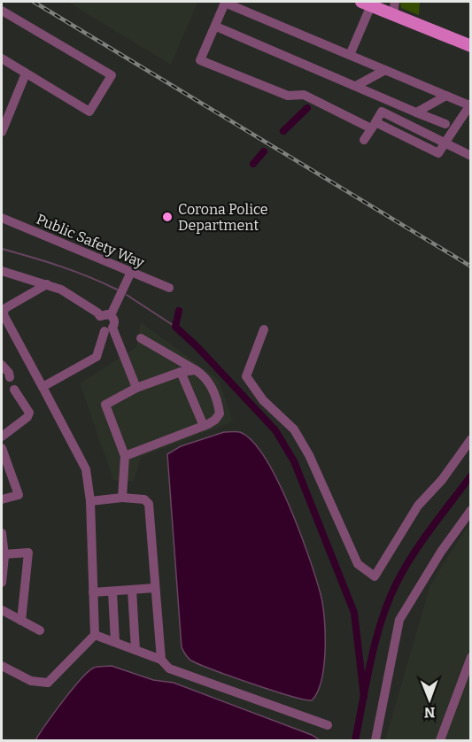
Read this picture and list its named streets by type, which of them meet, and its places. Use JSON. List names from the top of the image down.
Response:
{
  "streets": {
    "street": ["Public Safety Way"]
  },
  "places": ["Corona Police Department"],
  "north": "bottom"
}
